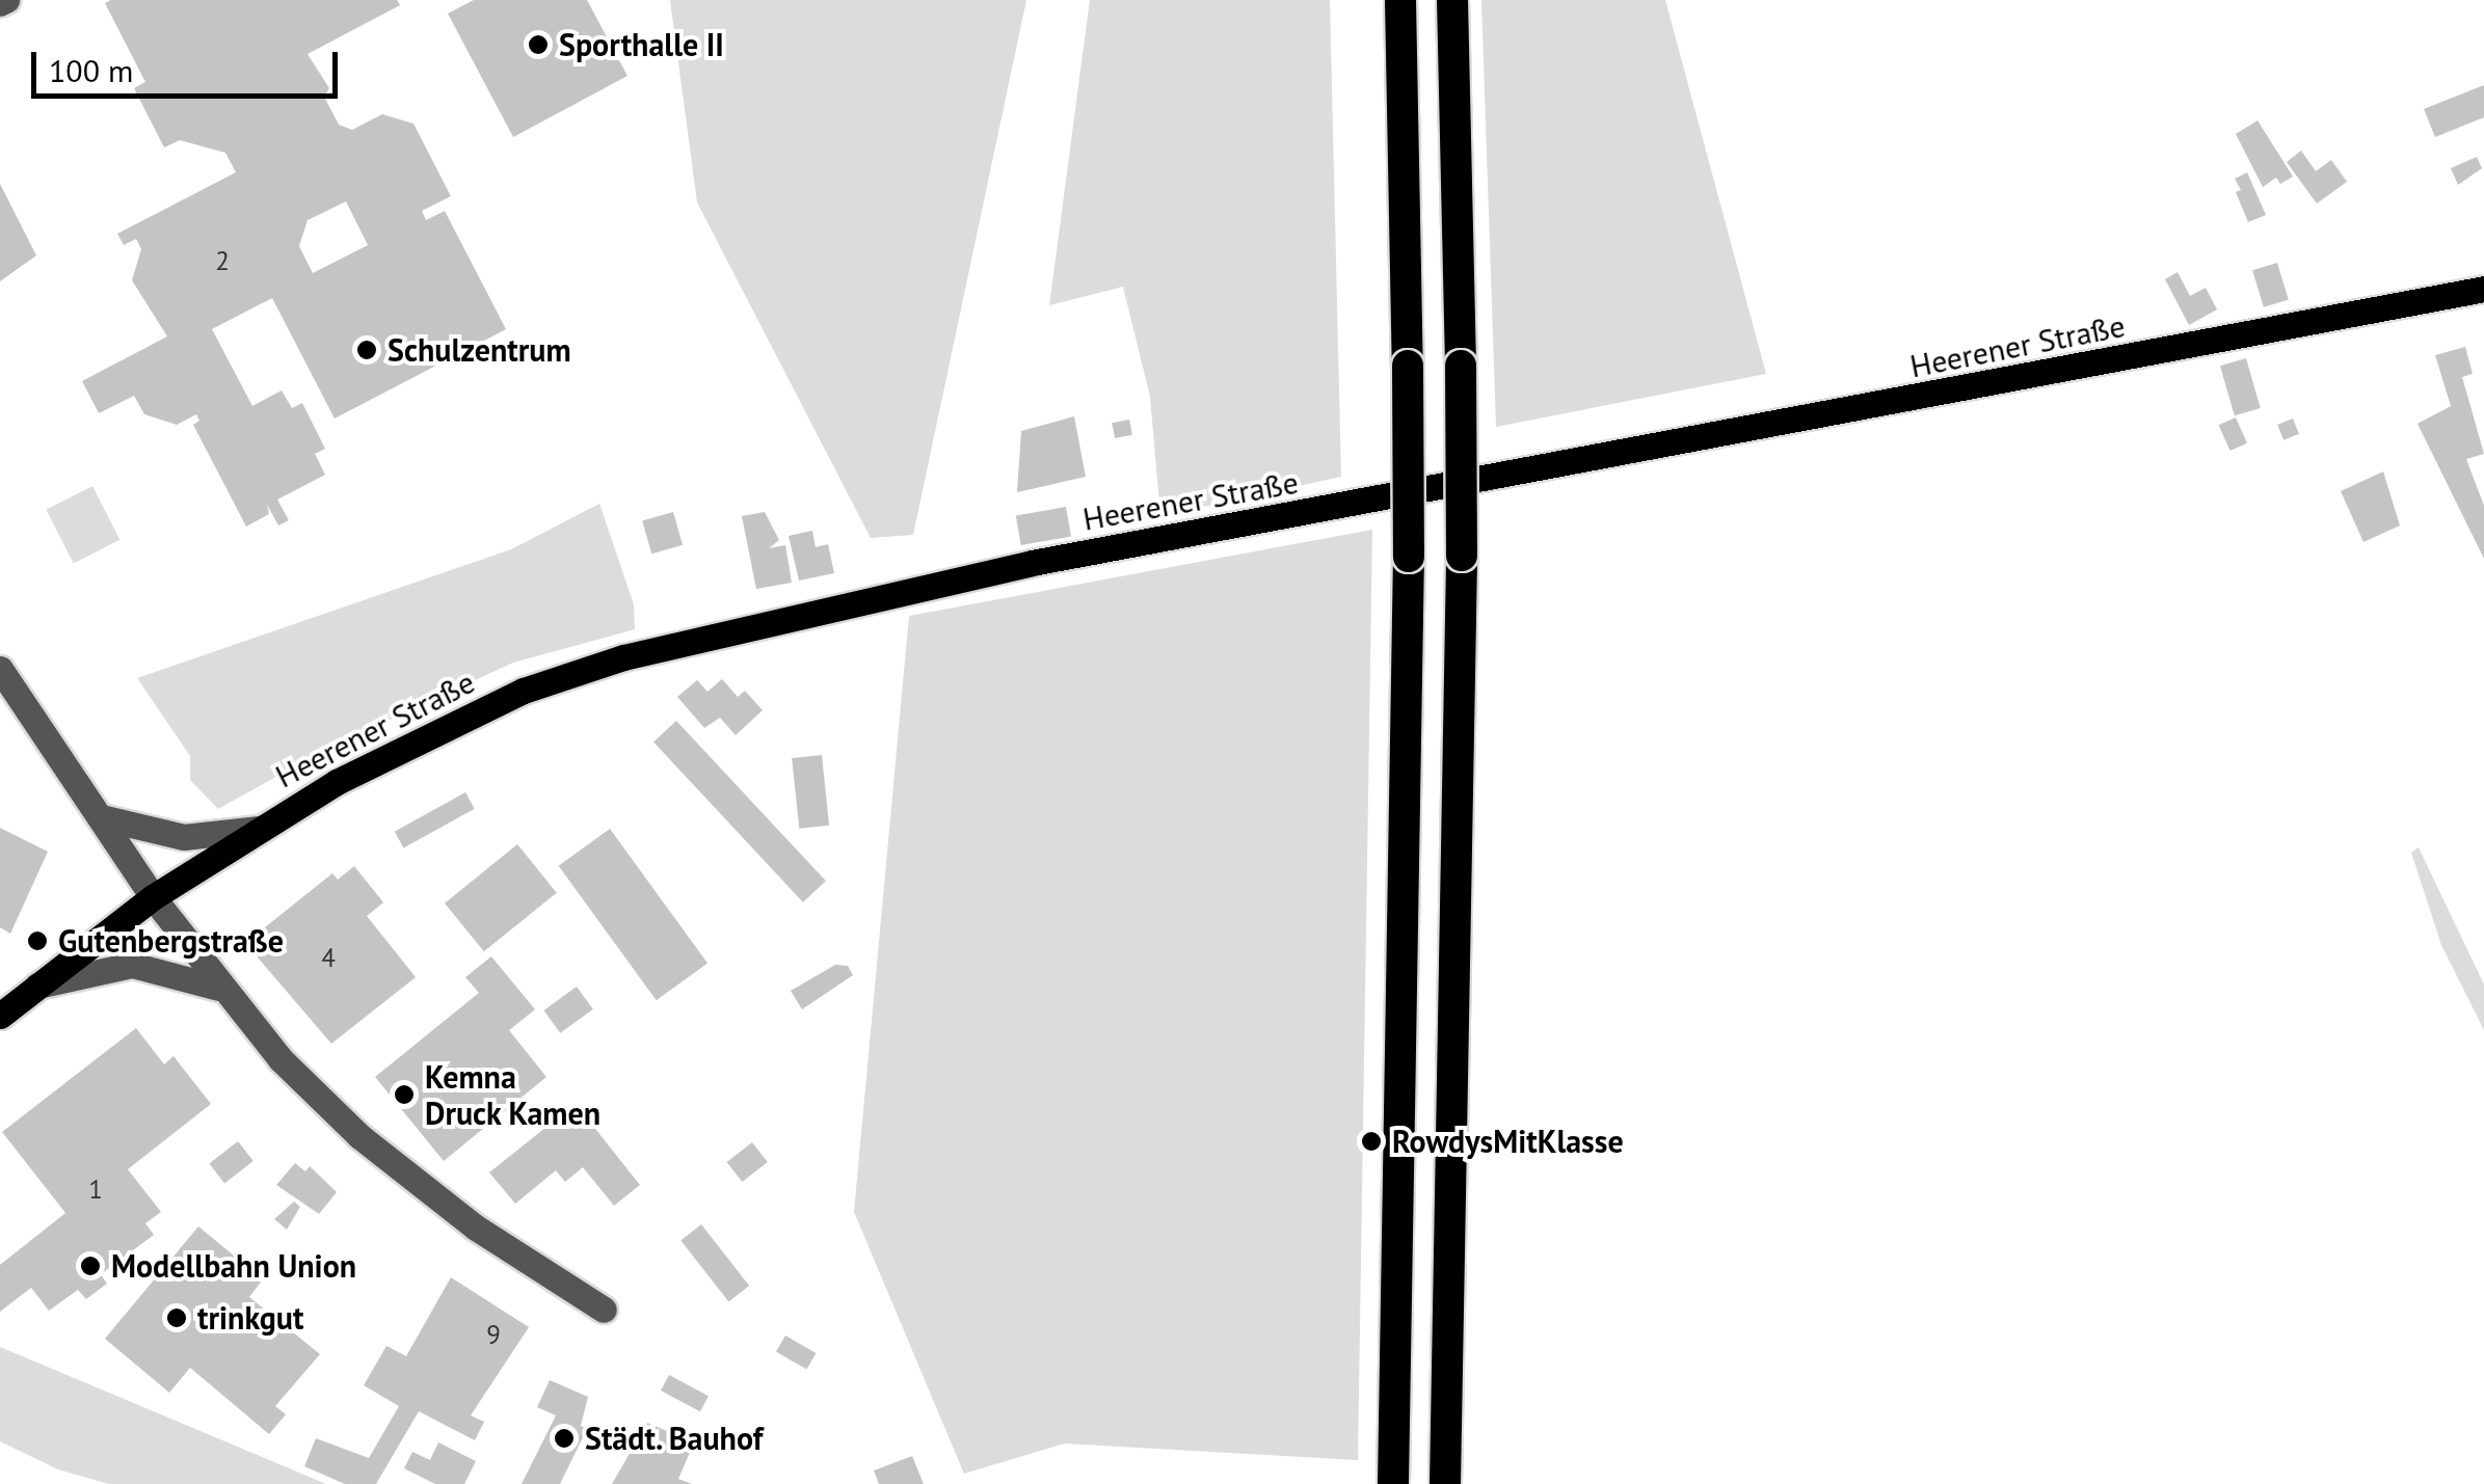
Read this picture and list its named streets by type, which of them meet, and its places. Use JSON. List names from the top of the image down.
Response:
{
  "streets": {
    "main road": ["Heerener Straße"]
  },
  "places": [
    "Sporthalle II",
    "Schulzentrum",
    "Gutenbergstraße",
    "Kemna Druck Kamen",
    "RowdysMitKlasse",
    "Modellbahn Union",
    "trinkgut",
    "Städt. Bauhof"
  ],
  "house_numbers": [
    "2",
    "4",
    "1",
    "9"
  ],
  "scale_bar": "100 m"
}
